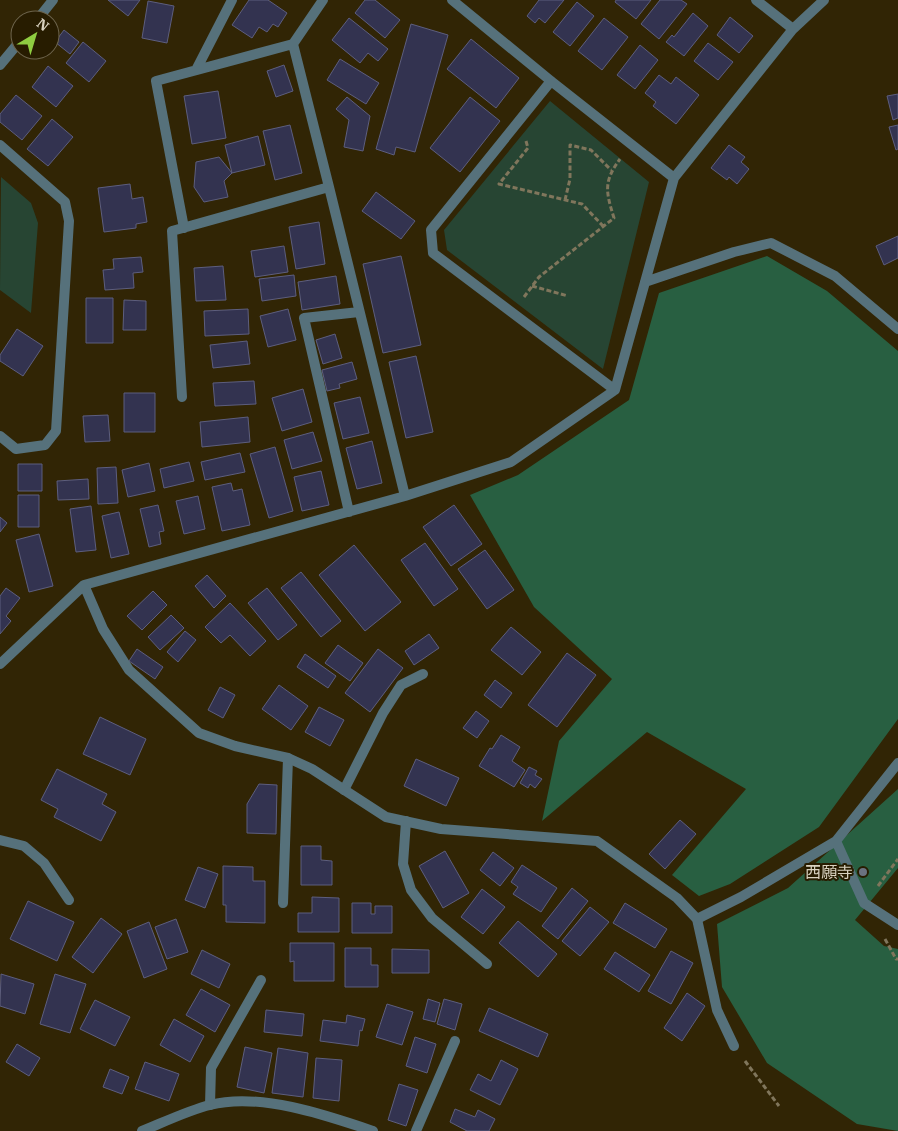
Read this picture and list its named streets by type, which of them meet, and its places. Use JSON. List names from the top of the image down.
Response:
{
  "places": ["西願寺"],
  "north": "top right"
}
